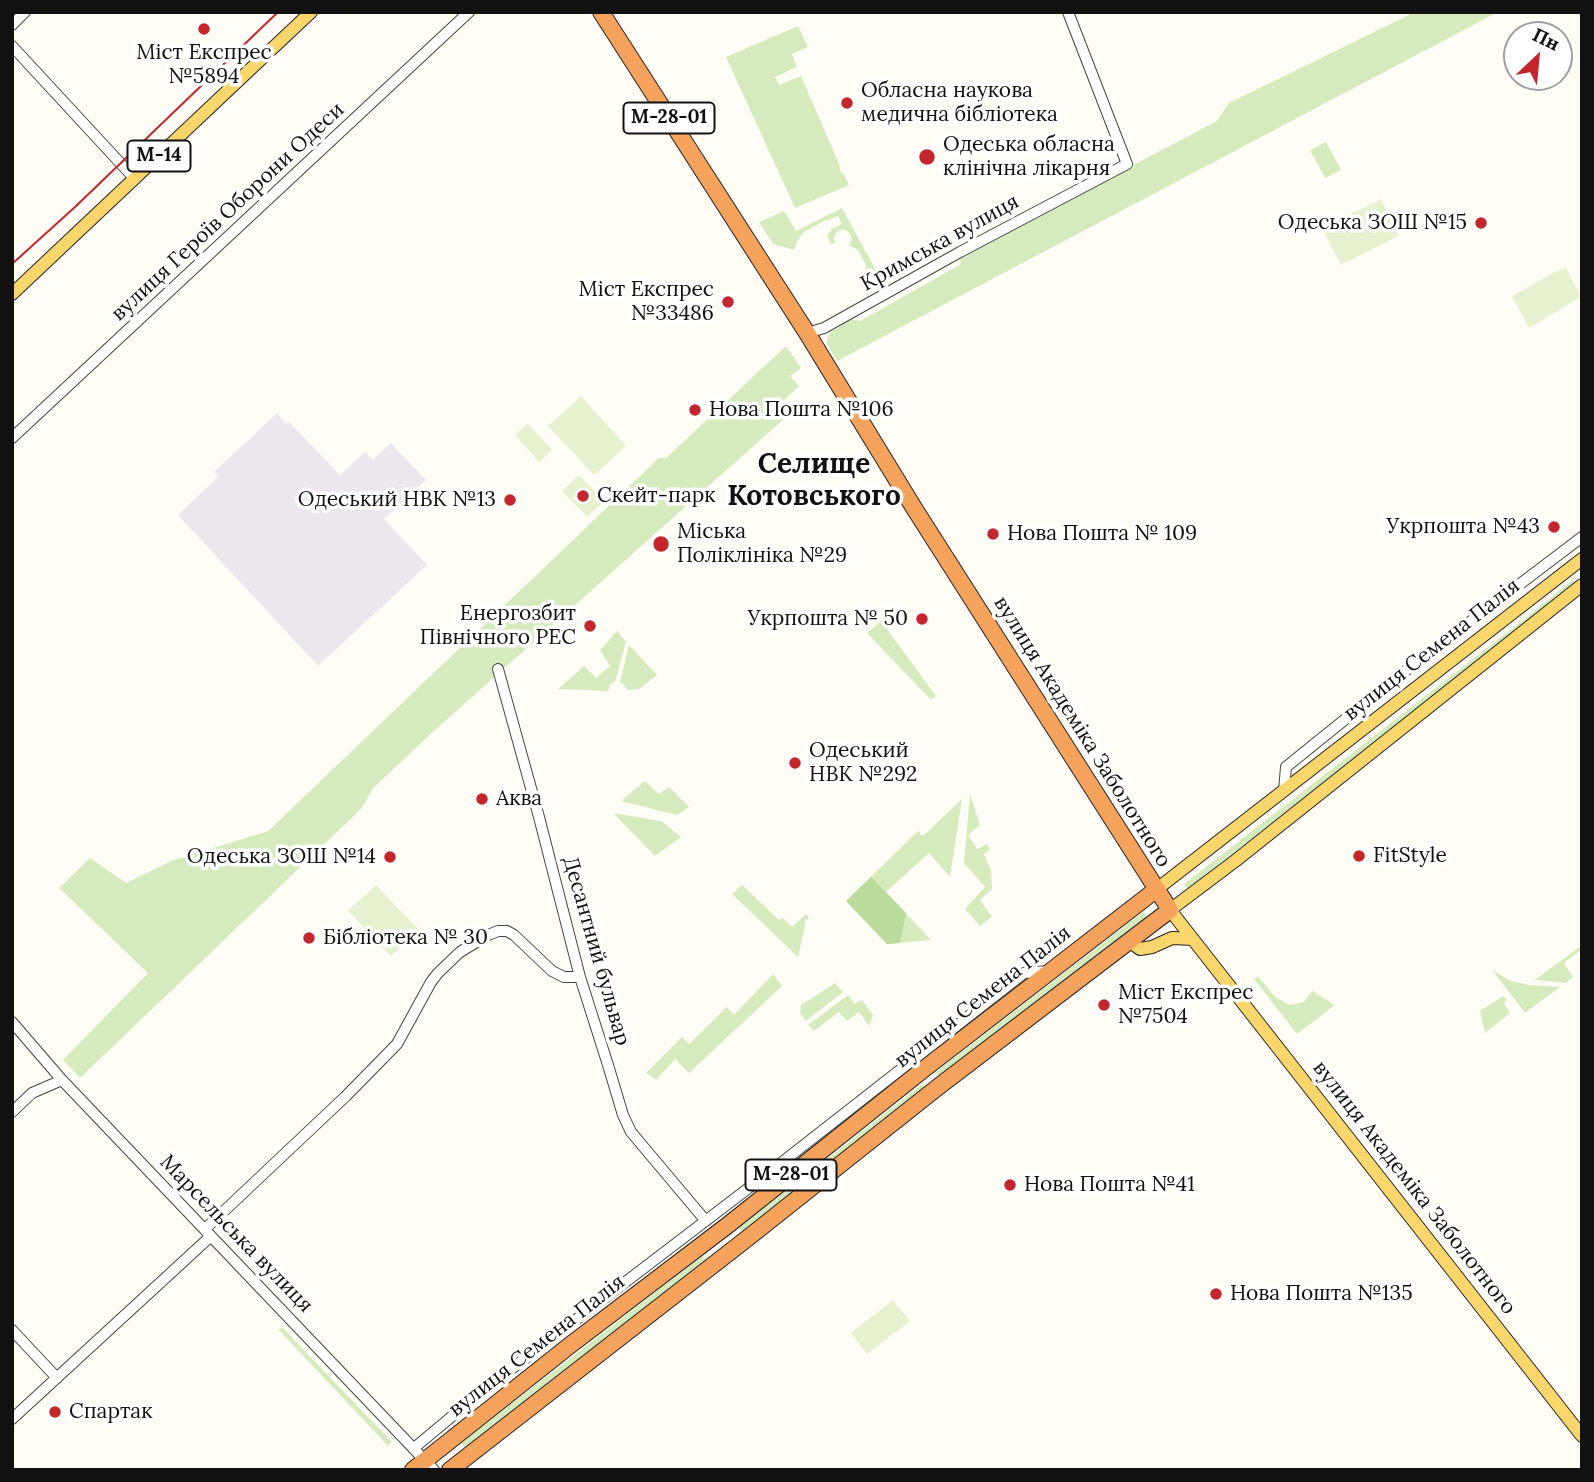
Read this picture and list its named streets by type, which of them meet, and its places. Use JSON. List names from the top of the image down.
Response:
{
  "streets": {
    "highway": ["М-28-01", "вулиця Семена Палія", "вулиця Академіка Заболотного"],
    "main road": ["М-14"],
    "street": [
      "вулиця Героїв Оборони Одеси",
      "Кримська вулиця",
      "Десантний бульвар",
      "Марсельська вулиця"
    ]
  },
  "crossings": [
    ["Кримська вулиця", "вулиця Академіка Заболотного"],
    ["вулиця Семена Палія", "вулиця Академіка Заболотного"],
    ["вулиця Семена Палія", "Марсельська вулиця"]
  ],
  "districts": ["Селище Котовського"],
  "places": [
    "Міст Експрес №5894",
    "Обласна наукова медична бібліотека",
    "Одеська обласна клінічна лікарня",
    "Одеська ЗОШ №15",
    "Міст Експрес №33486",
    "Нова Пошта №106",
    "Скейт-парк",
    "Одеський НВК №13",
    "Укрпошта №43",
    "Нова Пошта № 109",
    "Міська Поліклініка №29",
    "Укрпошта № 50",
    "Енергозбит Північного РЕС",
    "Одеський НВК №292",
    "Аква",
    "FitStyle",
    "Одеська ЗОШ №14",
    "Бібліотека № 30",
    "Міст Експрес №7504",
    "Нова Пошта №41",
    "Нова Пошта №135",
    "Спартак"
  ],
  "north": "top right"
}
